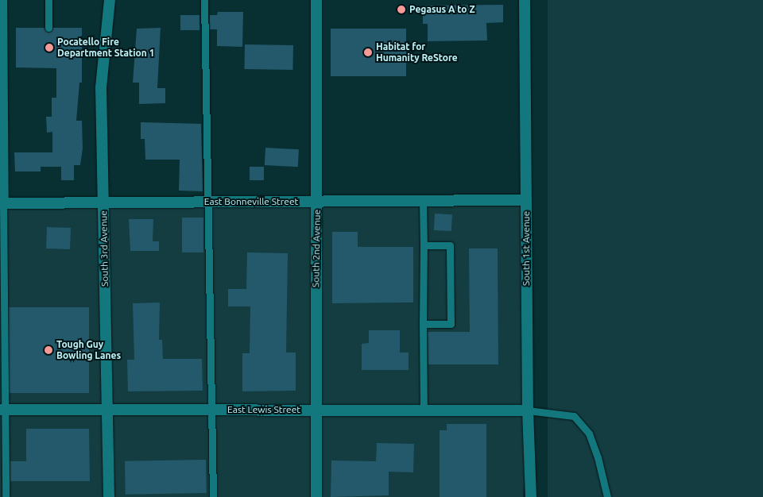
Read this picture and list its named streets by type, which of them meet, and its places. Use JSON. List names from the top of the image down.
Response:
{
  "streets": {
    "street": [
      "East Bonneville Street",
      "South 3rd Avenue",
      "South 2nd Avenue",
      "South 1st Avenue",
      "East Lewis Street"
    ]
  },
  "crossings": [
    ["East Bonneville Street", "South 3rd Avenue"],
    ["East Bonneville Street", "South 2nd Avenue"],
    ["East Bonneville Street", "South 1st Avenue"],
    ["South 3rd Avenue", "East Lewis Street"],
    ["South 2nd Avenue", "East Lewis Street"],
    ["South 1st Avenue", "East Lewis Street"]
  ],
  "places": [
    "Pegasus A to Z",
    "Pocatello Fire Department Station 1",
    "Habitat for Humanity ReStore",
    "Tough Guy Bowling Lanes"
  ]
}
